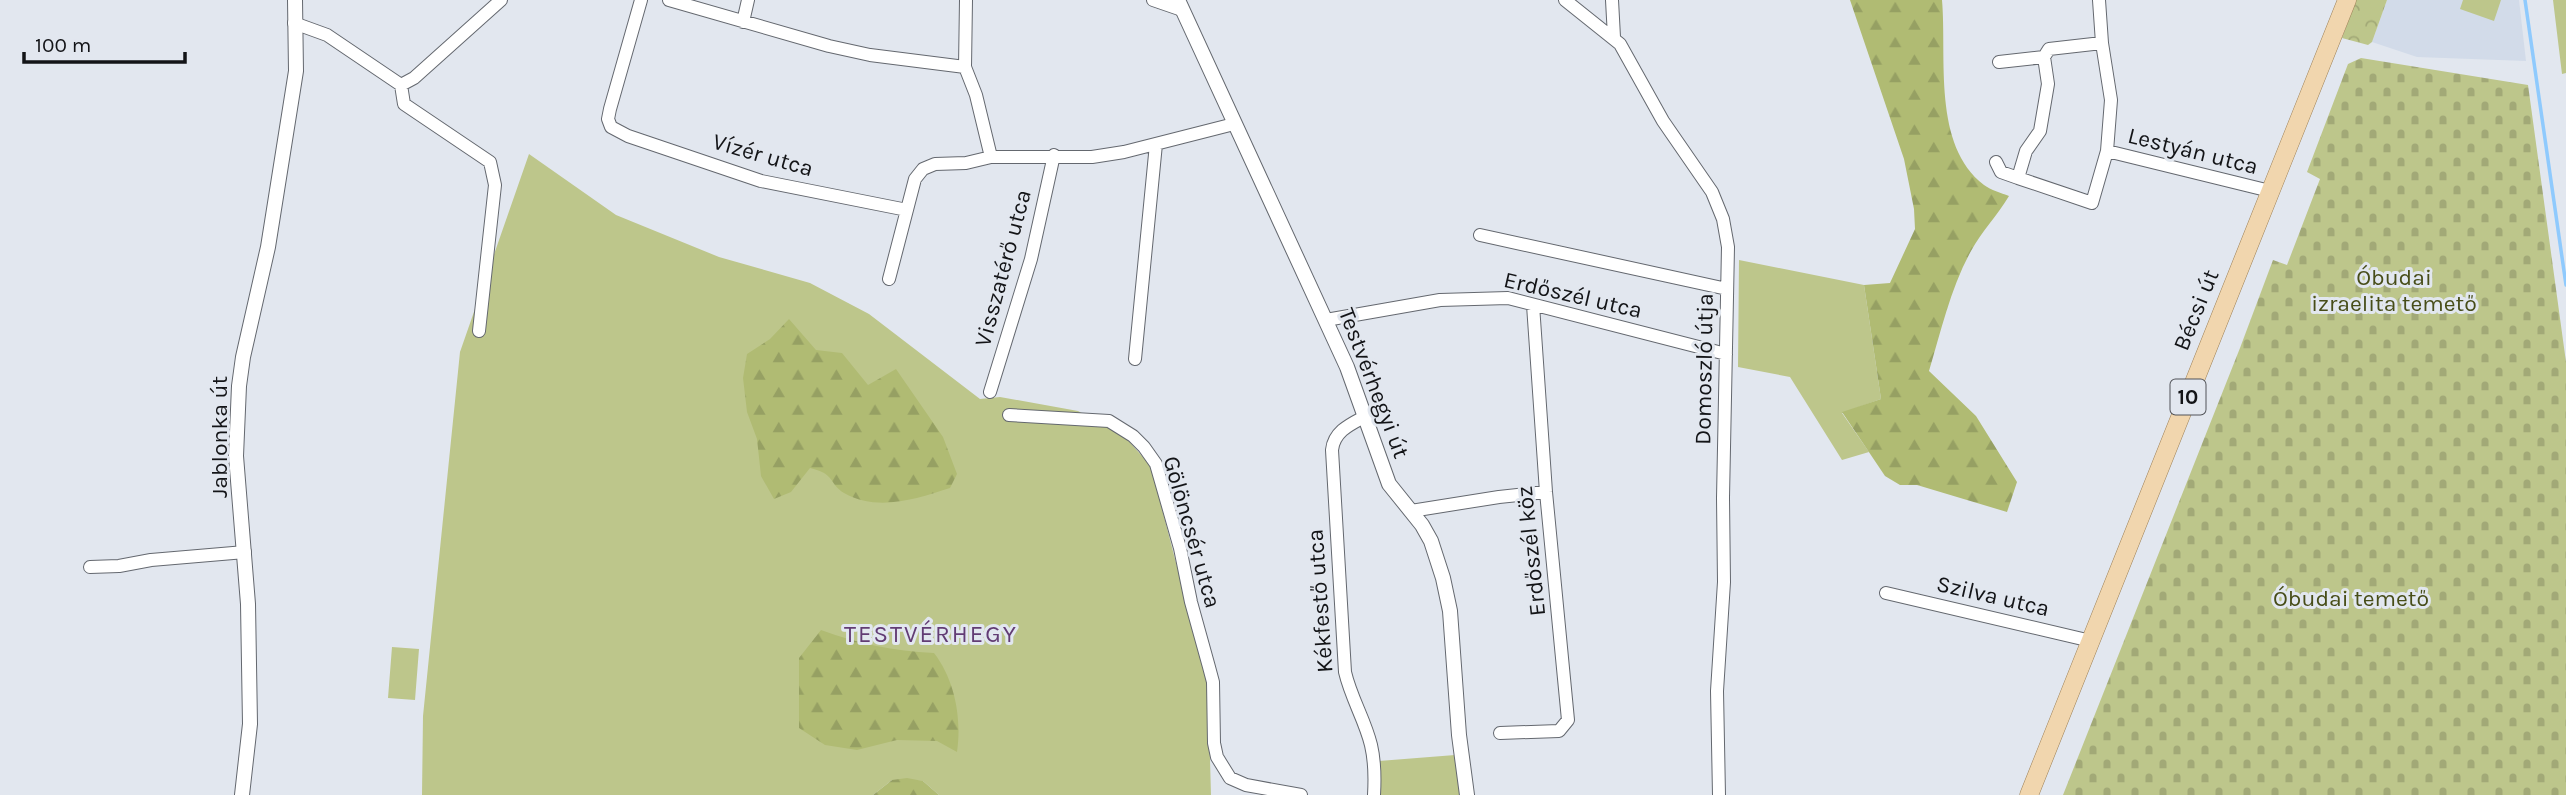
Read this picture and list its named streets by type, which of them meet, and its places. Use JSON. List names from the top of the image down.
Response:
{
  "streets": {
    "main road": ["Bécsi út", "10"],
    "street": [
      "Lestyán utca",
      "Vízér utca",
      "Visszatérő utca",
      "Erdőszél utca",
      "Domoszló útja",
      "Testvérhegyi út",
      "Jablonka út",
      "Gölöncsér utca",
      "Erdőszél köz",
      "Szilva utca",
      "Kékfestő utca"
    ]
  },
  "crossings": [
    ["Lestyán utca", "Bécsi út"],
    ["Vízér utca", "Visszatérő utca"],
    ["Visszatérő utca", "Testvérhegyi út"],
    ["Erdőszél utca", "Domoszló útja"],
    ["Erdőszél utca", "Testvérhegyi út"],
    ["Erdőszél utca", "Erdőszél köz"],
    ["Bécsi út", "Szilva utca"],
    ["Testvérhegyi út", "Kékfestő utca"]
  ],
  "districts": ["TESTVÉRHEGY"],
  "parks": ["Óbudai izraelita temető", "Óbudai temető"],
  "scale_bar": "100 m"
}
